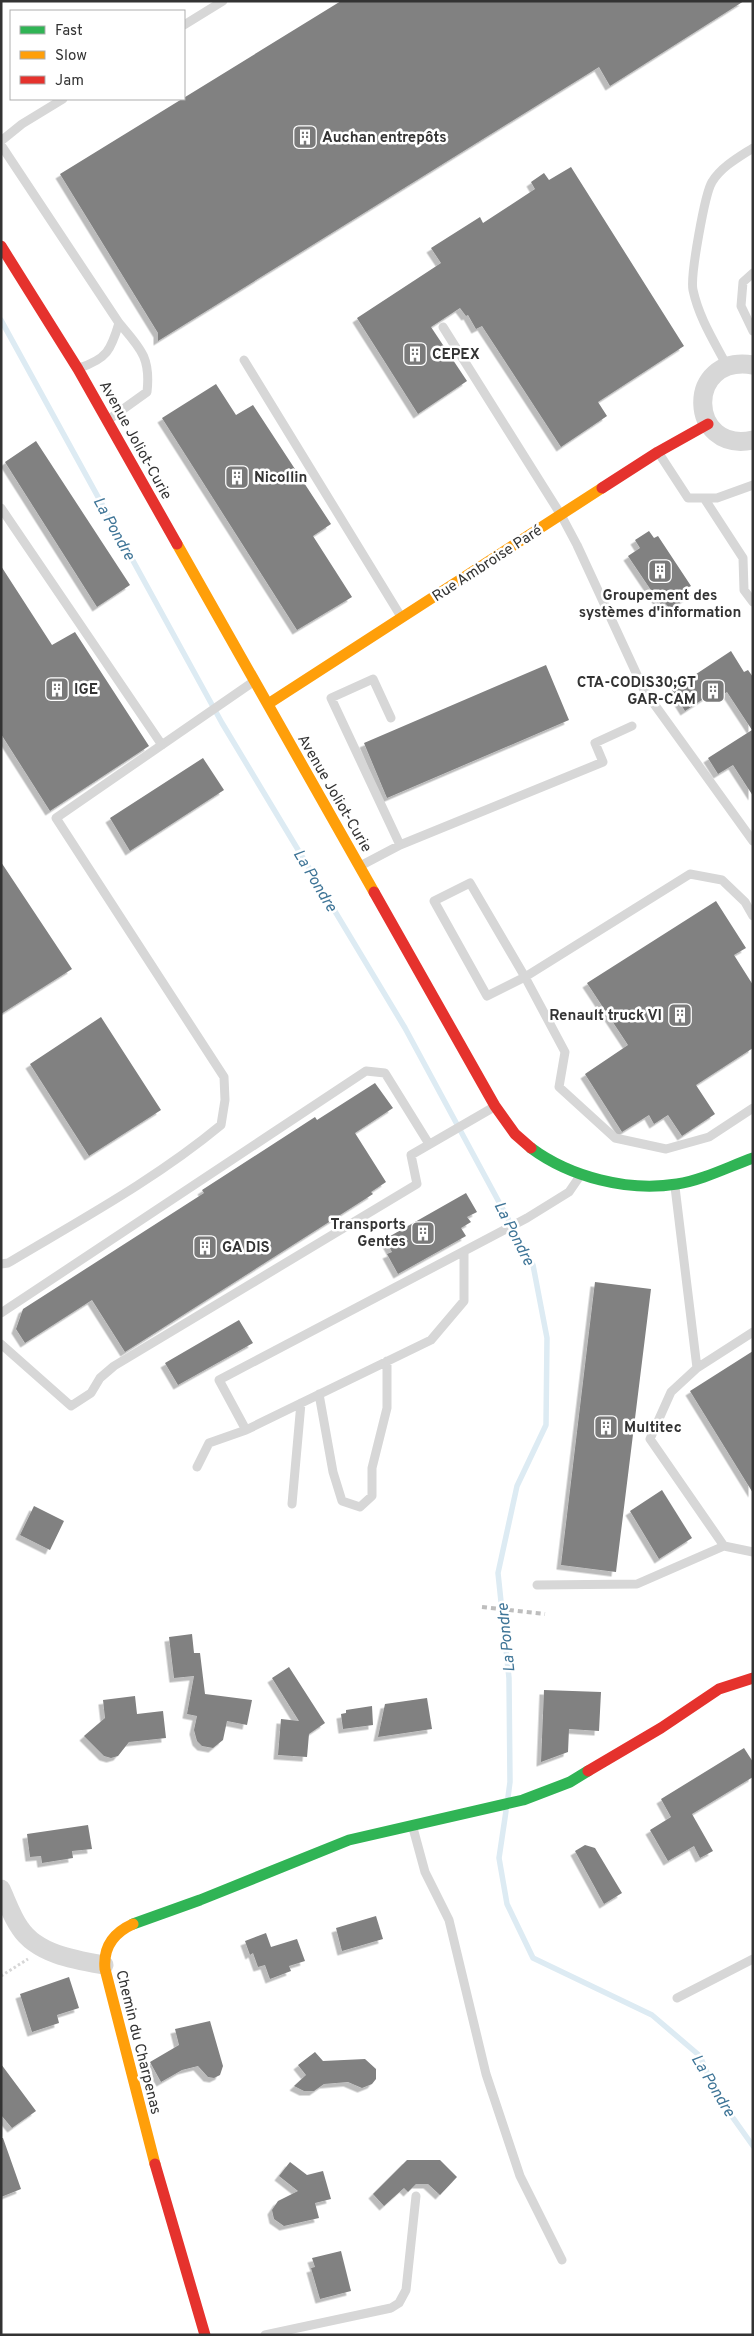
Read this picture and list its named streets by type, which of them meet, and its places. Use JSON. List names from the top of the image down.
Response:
{
  "streets": {
    "street": ["Avenue Joliot-Curie", "Rue Ambroise Paré", "Chemin du Charpenas"]
  },
  "crossings": [
    ["Avenue Joliot-Curie", "Rue Ambroise Paré"]
  ],
  "water": ["La Pondre"],
  "places": {
    "building": [
      "Auchan entrepôts",
      "CEPEX",
      "Nicollin",
      "Groupement des systèmes d'information",
      "IGE",
      "CTA-CODIS30;GT GAR-CAM",
      "Renault truck VI",
      "Transports Gentes",
      "GA DIS",
      "Multitec"
    ]
  },
  "legend": ["Fast", "Slow", "Jam"]
}
